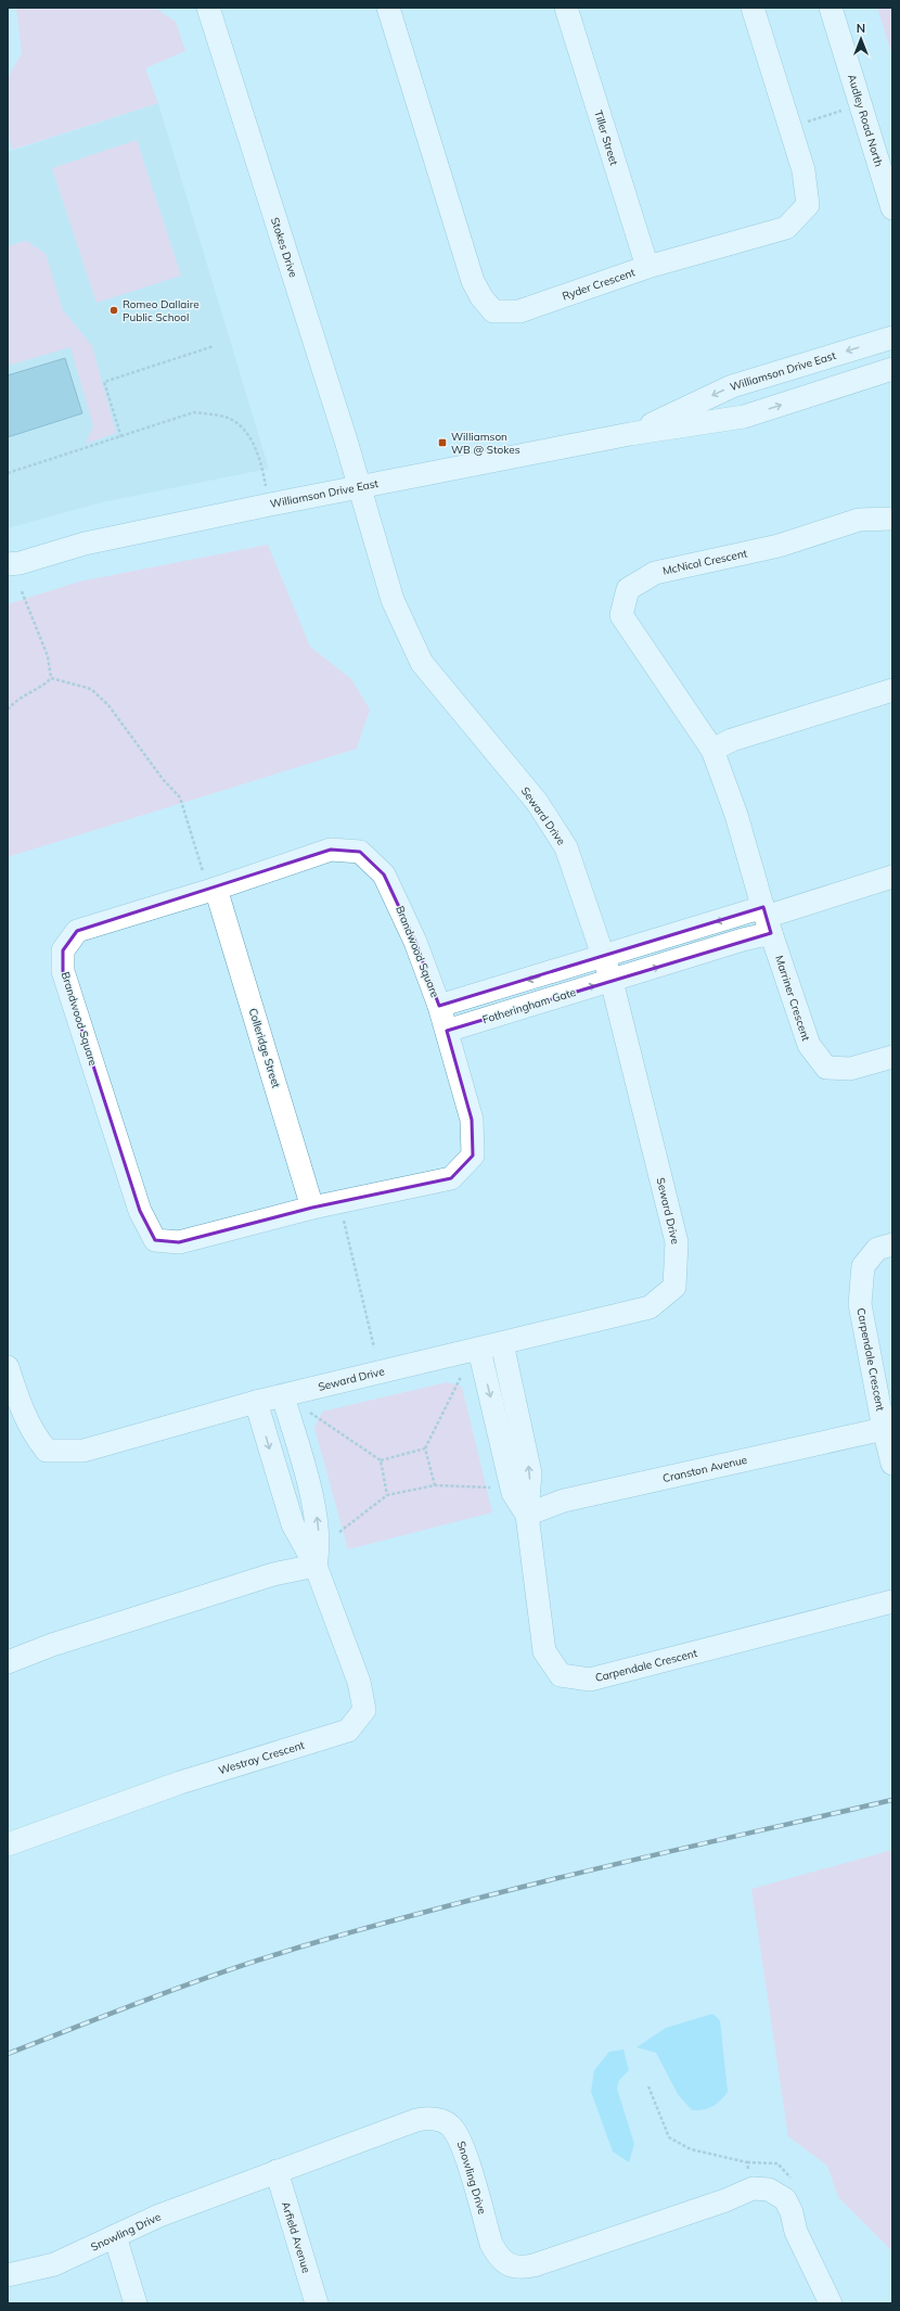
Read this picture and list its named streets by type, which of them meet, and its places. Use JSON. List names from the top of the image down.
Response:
{
  "streets": {
    "street": [
      "Audley Road North",
      "Tiller Street",
      "Stokes Drive",
      "Ryder Crescent",
      "Williamson Drive East",
      "McNicol Crescent",
      "Seward Drive",
      "Brandwood Square",
      "Marriner Crescent",
      "Fotheringham Gate",
      "Colleridge Street",
      "Carpendale Crescent",
      "Cranston Avenue",
      "Westray Crescent",
      "Snowling Drive",
      "Arfield Avenue"
    ]
  },
  "crossings": [
    ["Tiller Street", "Ryder Crescent"],
    ["Stokes Drive", "Williamson Drive East"],
    ["Stokes Drive", "Seward Drive"],
    ["Williamson Drive East", "Seward Drive"],
    ["McNicol Crescent", "Marriner Crescent"],
    ["Seward Drive", "Fotheringham Gate"],
    ["Seward Drive", "Carpendale Crescent"],
    ["Seward Drive", "Westray Crescent"],
    ["Brandwood Square", "Fotheringham Gate"],
    ["Brandwood Square", "Colleridge Street"],
    ["Carpendale Crescent", "Cranston Avenue"],
    ["Snowling Drive", "Arfield Avenue"]
  ],
  "places": {
    "other": ["Romeo Dallaire Public School"],
    "transit": ["Williamson WB @ Stokes"]
  },
  "north": "top"
}
